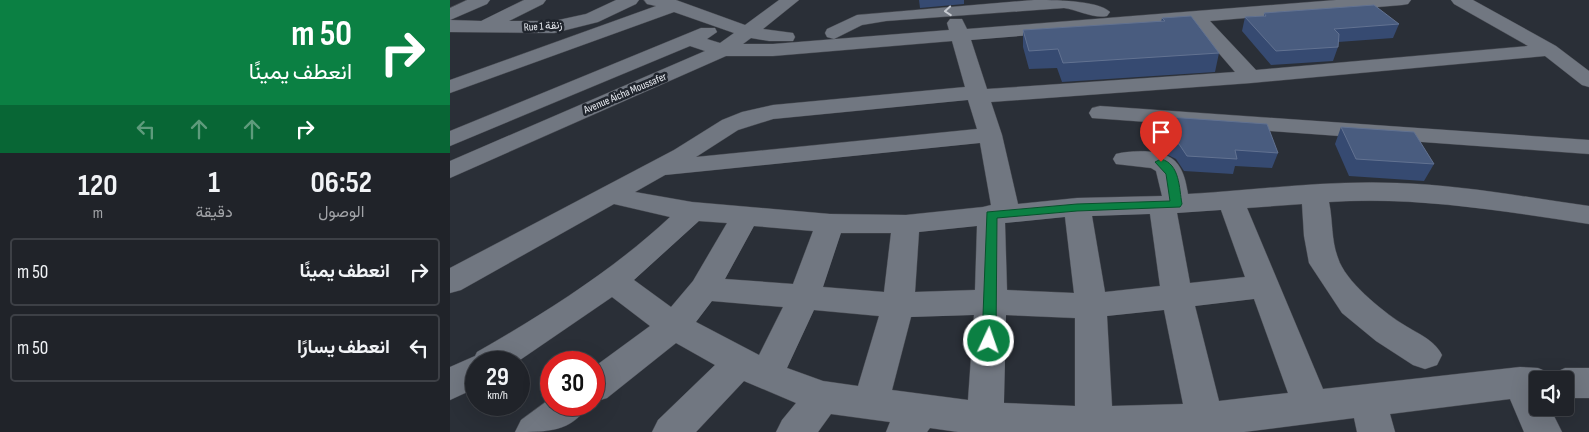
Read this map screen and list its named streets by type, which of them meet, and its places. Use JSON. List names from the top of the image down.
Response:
{
  "streets": {
    "street": ["Rue 1 زنقة", "Avenue Aicha Moussafer"]
  },
  "page": {
    "turn": ["50 m", "انعطف يمينًا"],
    "eta": [
      "06:52",
      "الوصول",
      "1",
      "دقيقة",
      "120",
      "m"
    ],
    "list": [
      {
        "name": "انعطف يمينًا",
        "value": "50 m"
      },
      {
        "name": "انعطف يسارًا",
        "value": "50 m"
      }
    ],
    "speed": "29 km/h",
    "limit": "30"
  }
}
